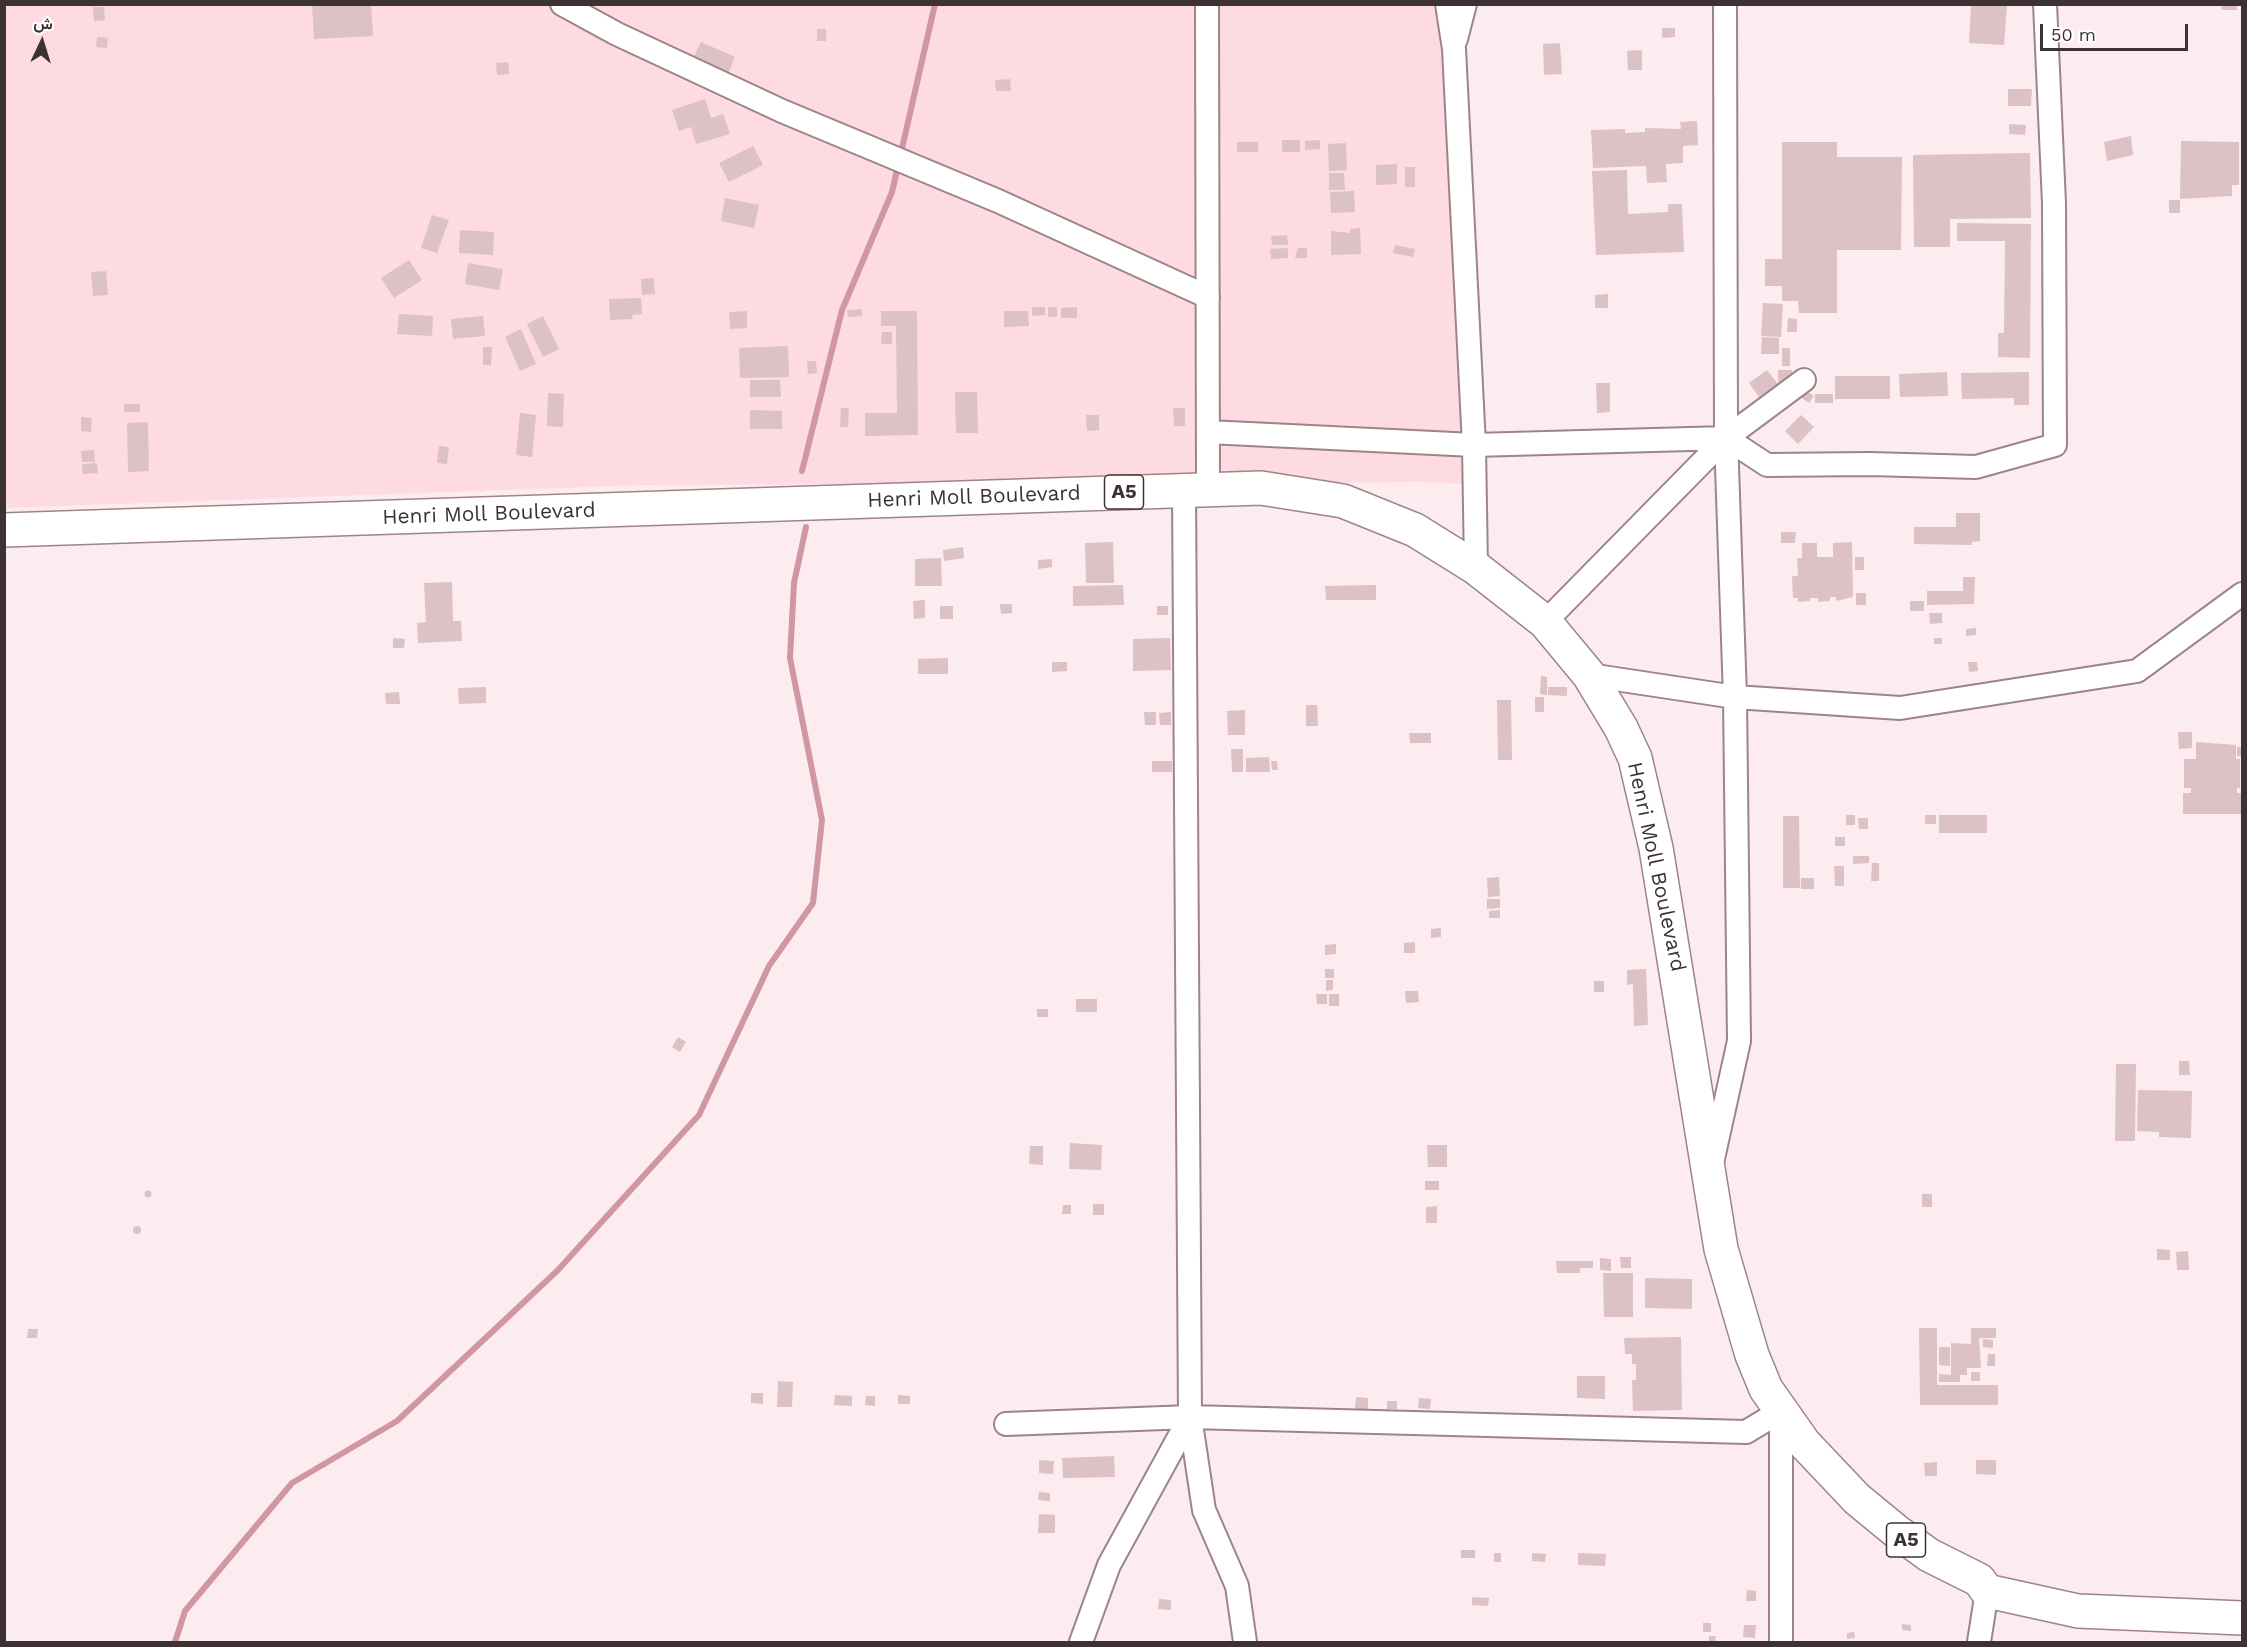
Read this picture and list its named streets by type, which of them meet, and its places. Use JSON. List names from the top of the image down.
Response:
{
  "streets": {
    "highway": ["A5", "Henri Moll Boulevard"]
  },
  "scale_bar": "50 m",
  "north": "top"
}
